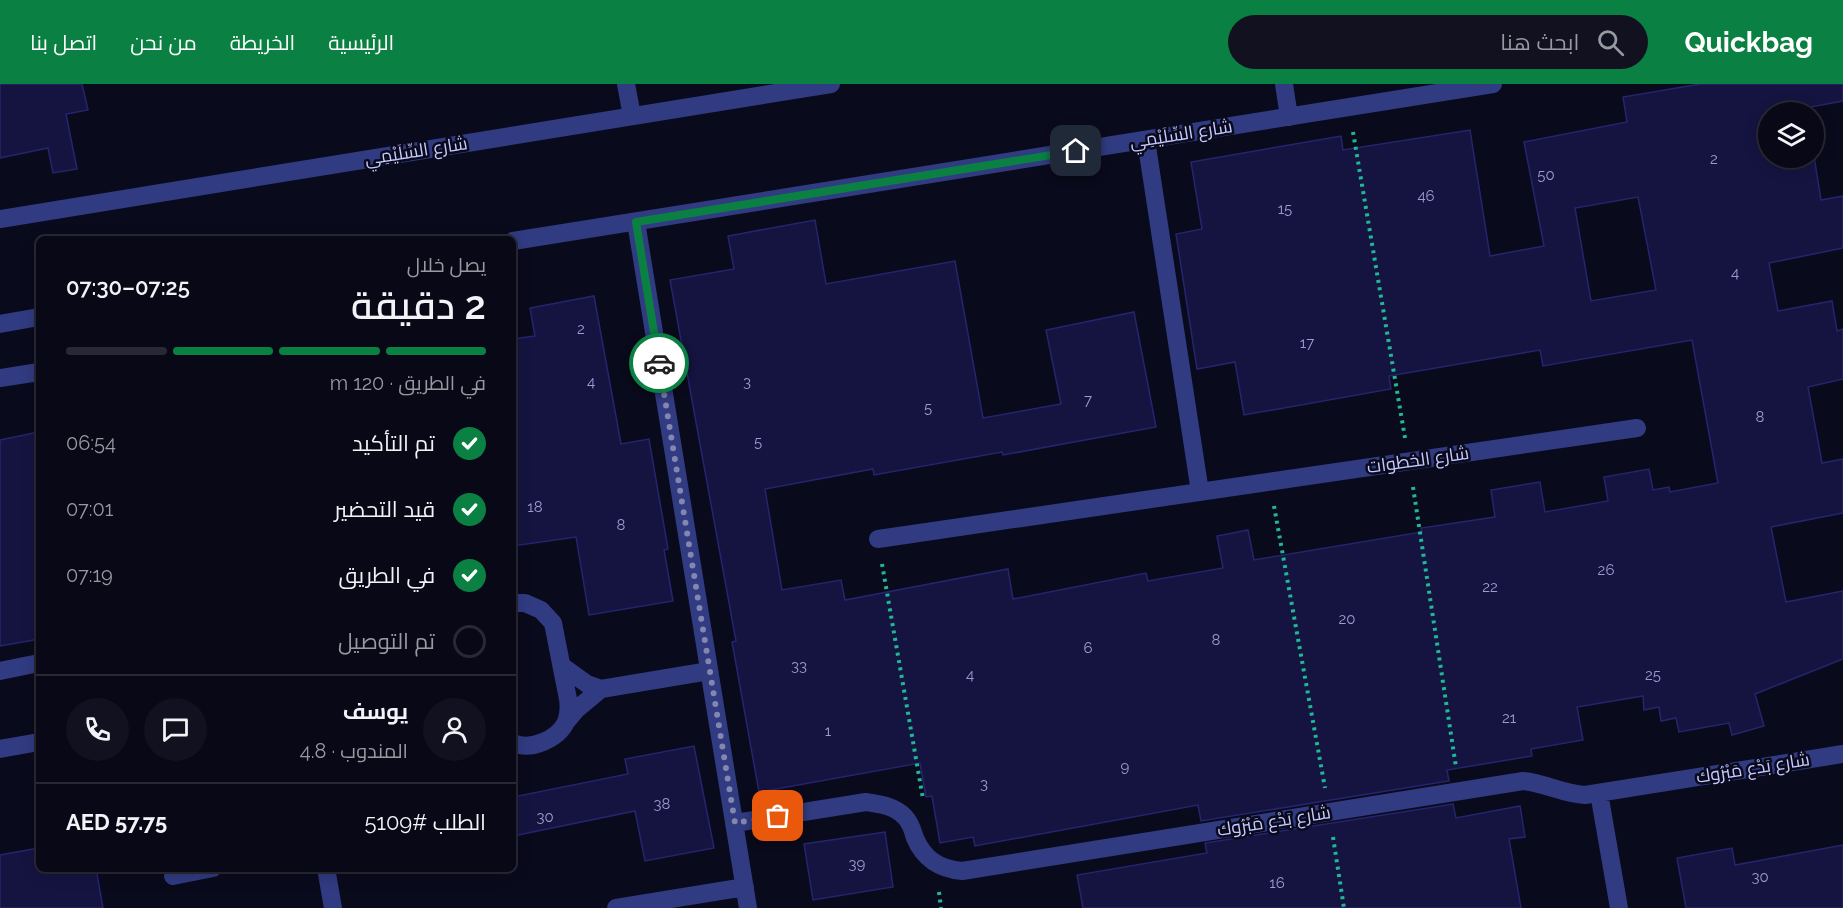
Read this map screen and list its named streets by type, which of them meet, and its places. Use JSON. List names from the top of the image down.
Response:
{
  "streets": {
    "street": ["شارع السِّلَيْمِي", "شارع الخطوات", "شارع بَدْع مَبْرُوك"]
  },
  "house_numbers": [
    "2",
    "50",
    "46",
    "15",
    "4",
    "2",
    "17",
    "4",
    "3",
    "7",
    "5",
    "8",
    "5",
    "18",
    "8",
    "26",
    "22",
    "20",
    "8",
    "6",
    "33",
    "4",
    "25",
    "21",
    "1",
    "9",
    "3",
    "38",
    "30",
    "39",
    "30",
    "16"
  ],
  "page": {
    "header": "Quickbag",
    "search": "ابحث هنا",
    "nav": [
      "الرئيسية",
      "الخريطة",
      "من نحن",
      "اتصل بنا"
    ],
    "heading": ["2 دقيقة", "يصل خلال", "07:25–07:30"],
    "panel": [
      "يوسف",
      "المندوب · 4.8",
      "الطلب #5109",
      "AED 57.75"
    ],
    "bar": "في الطريق · 120 m",
    "list": [
      ["تم التأكيد", "06:54"],
      ["قيد التحضير", "07:01"],
      ["في الطريق", "07:19"],
      "تم التوصيل"
    ]
  }
}
